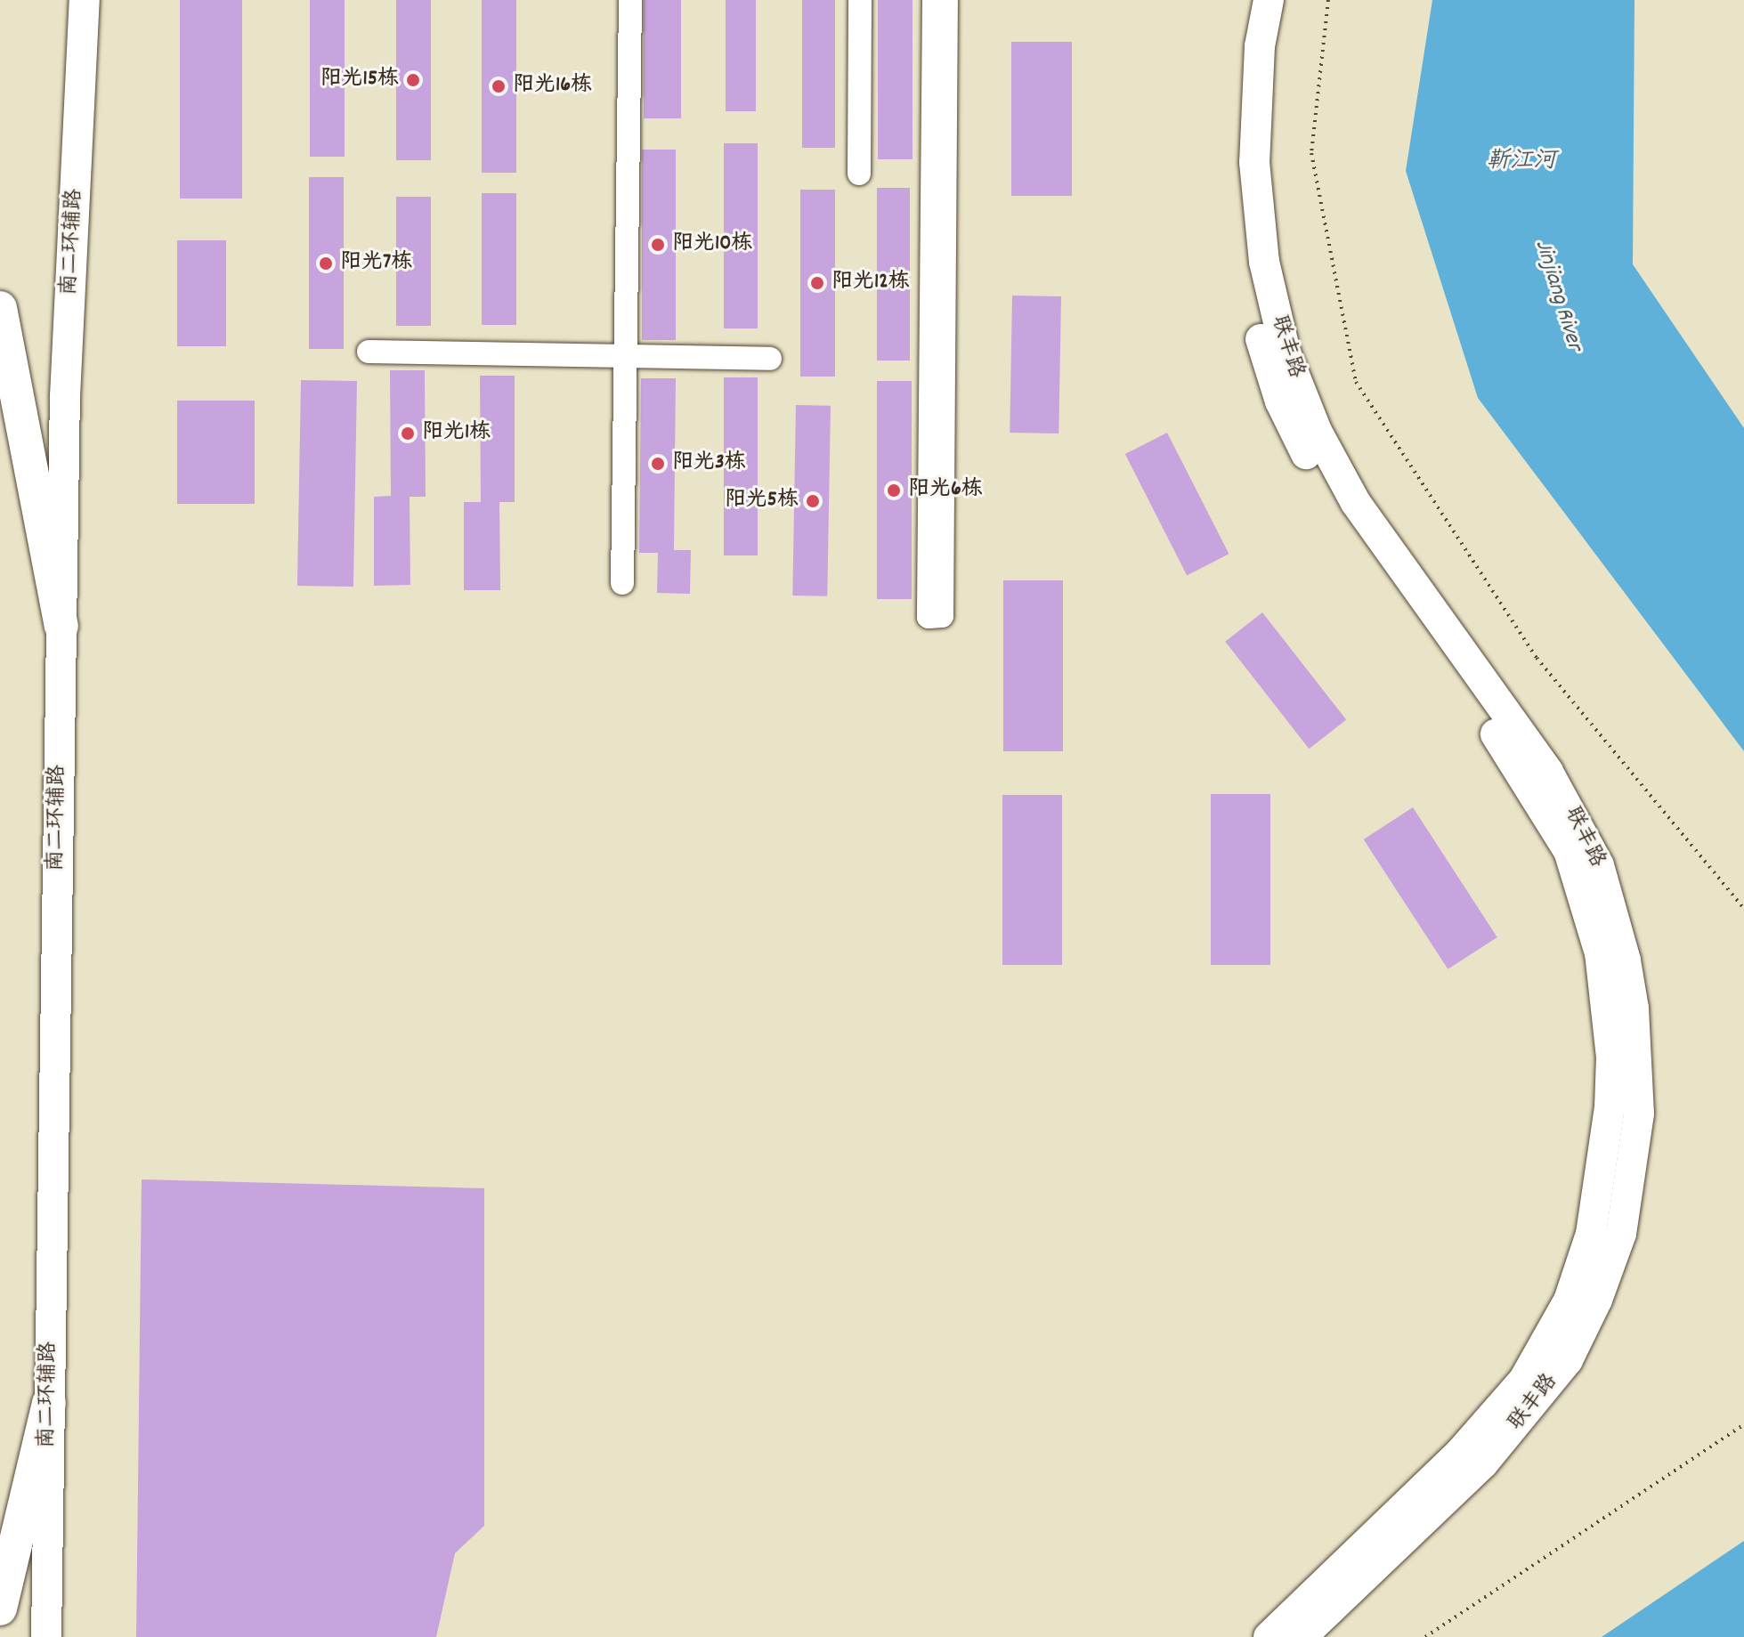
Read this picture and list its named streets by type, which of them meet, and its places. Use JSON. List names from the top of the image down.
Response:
{
  "streets": {
    "main road": ["南二环辅路", "联丰路"]
  },
  "water": ["靳江河", "Jinjiang River"],
  "places": [
    "阳光15栋",
    "阳光16栋",
    "阳光10栋",
    "阳光7栋",
    "阳光12栋",
    "阳光1栋",
    "阳光3栋",
    "阳光6栋",
    "阳光5栋"
  ]
}
